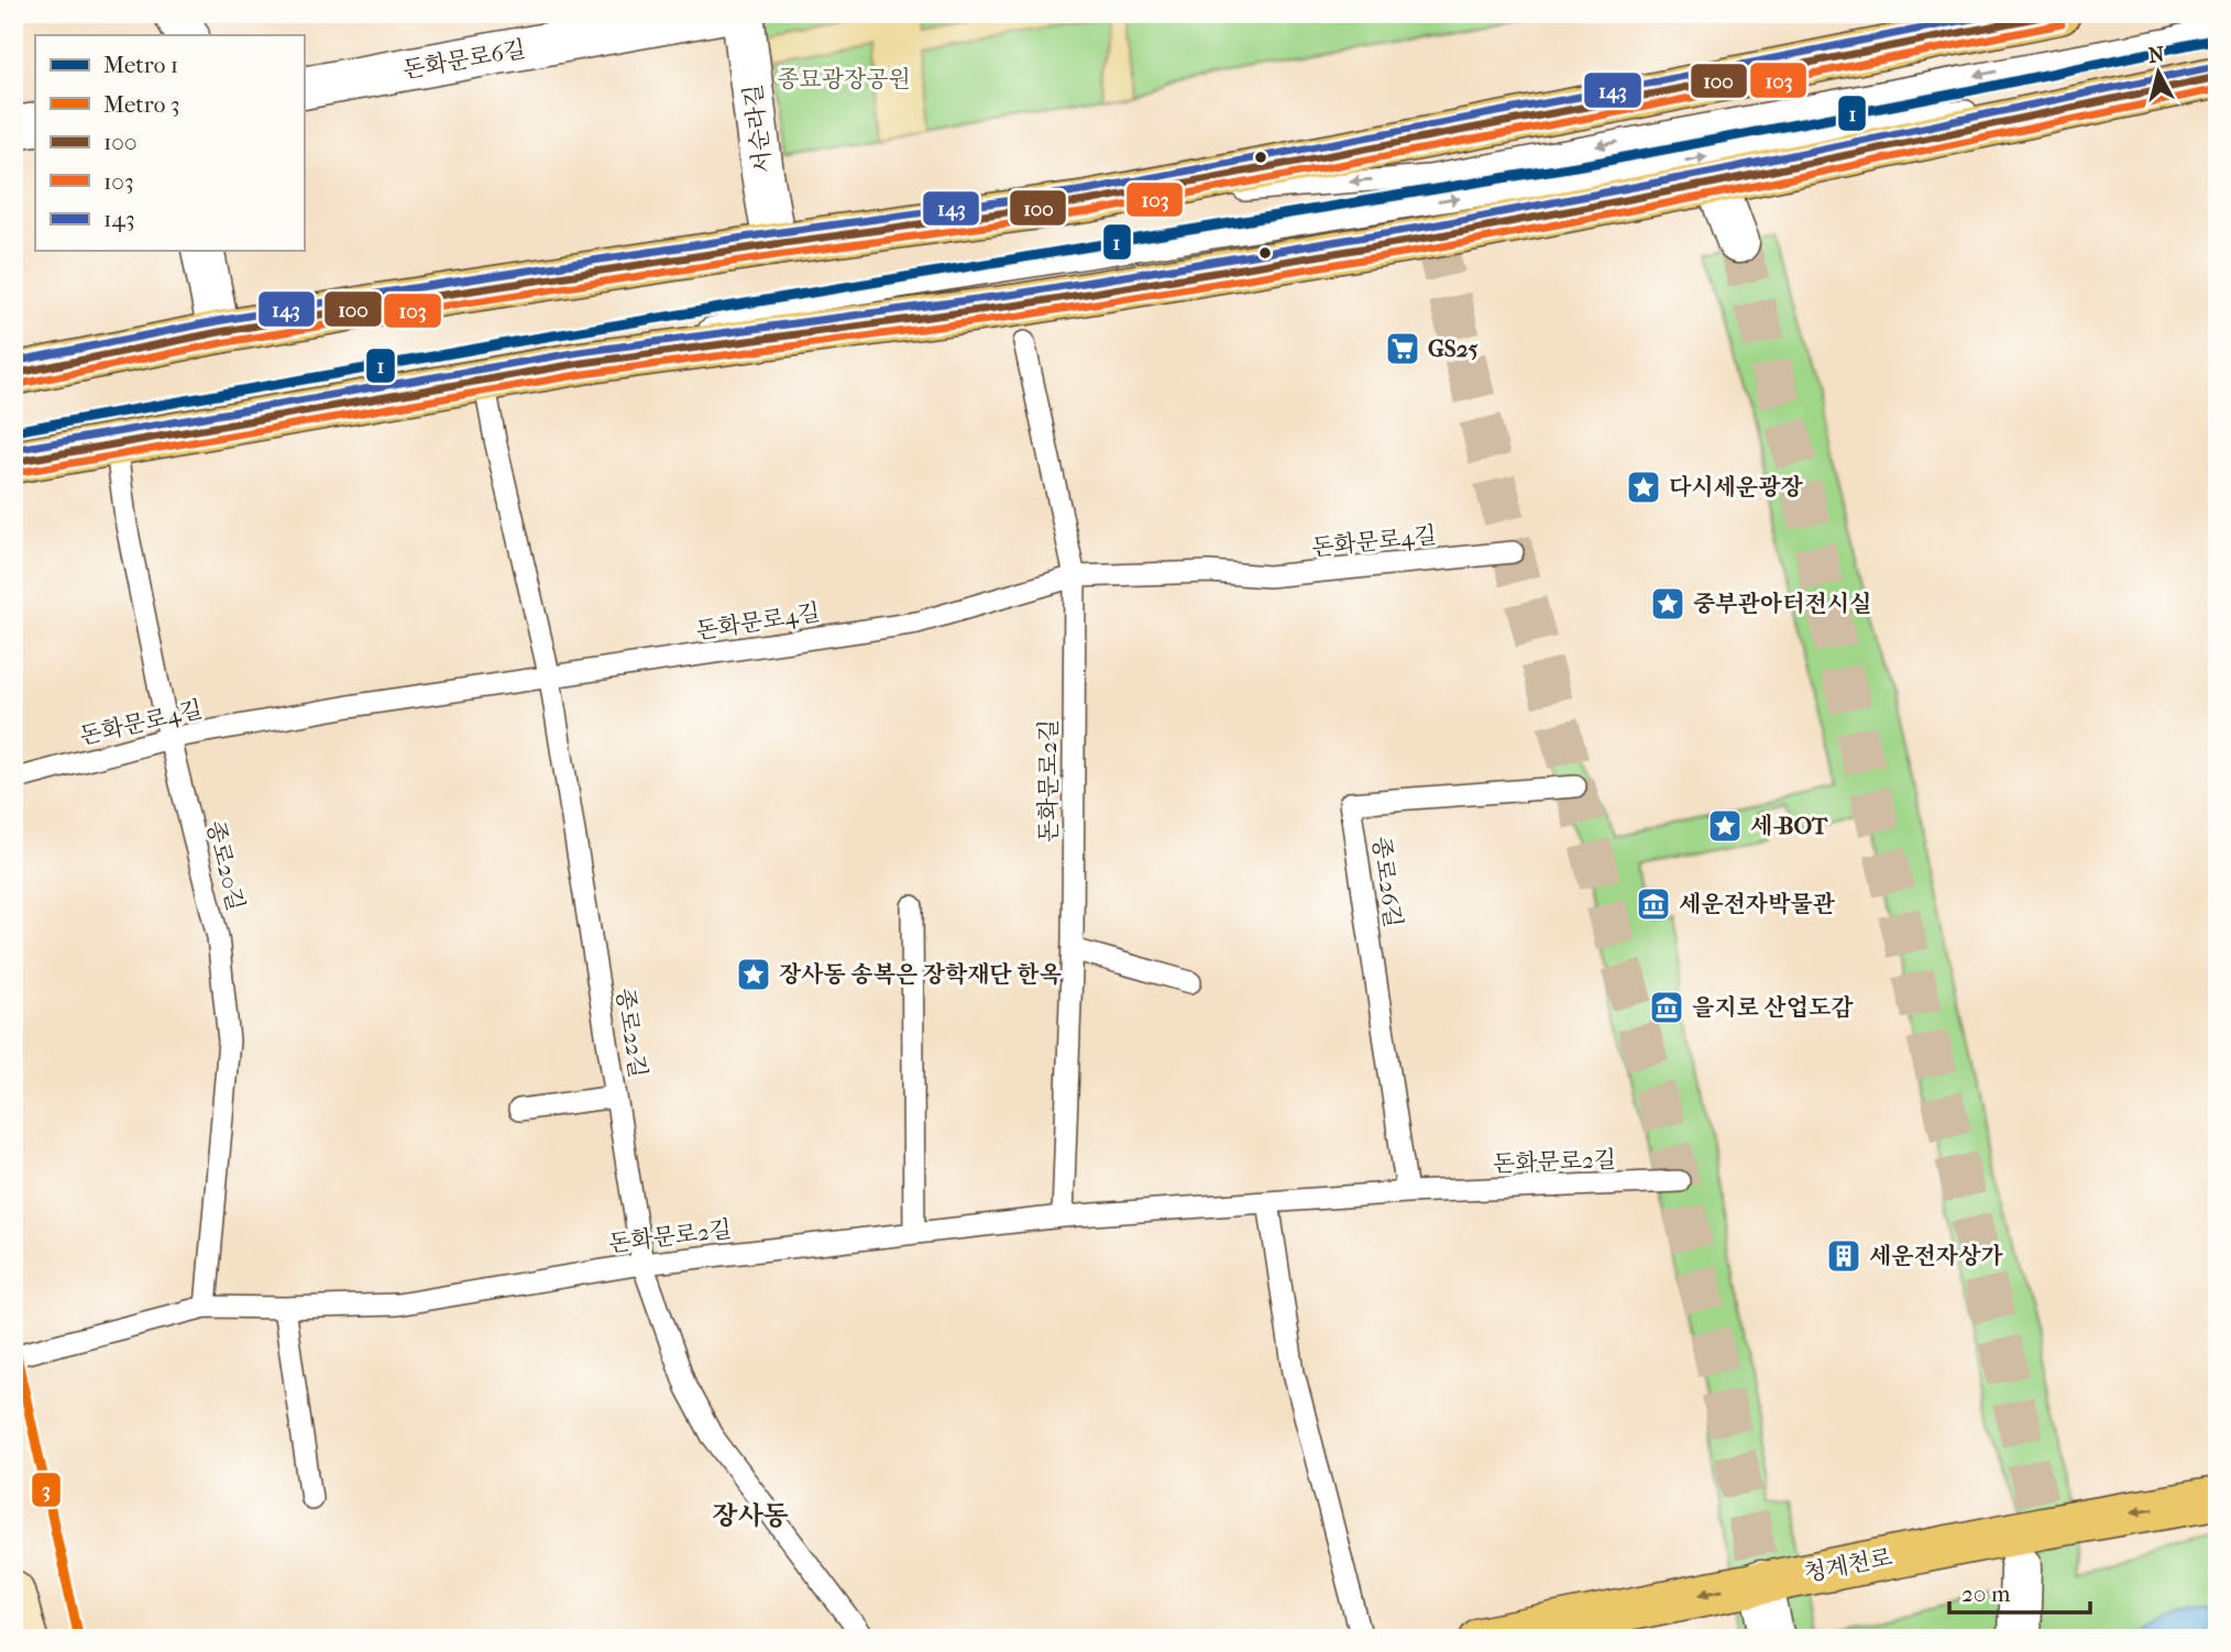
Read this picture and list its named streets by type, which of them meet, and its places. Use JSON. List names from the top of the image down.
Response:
{
  "streets": {
    "main road": ["청계천로"],
    "street": ["돈화문로6길", "서순라길"],
    "lane": [
      "돈화문로4길",
      "돈화문로2길",
      "종로20길",
      "종로26길",
      "종로22길"
    ]
  },
  "crossings": [
    ["돈화문로4길", "돈화문로2길"],
    ["돈화문로4길", "종로20길"],
    ["돈화문로4길", "종로22길"],
    ["돈화문로2길", "종로20길"],
    ["돈화문로2길", "종로26길"],
    ["돈화문로2길", "종로22길"]
  ],
  "one_way": ["청계천로"],
  "districts": ["장사동"],
  "parks": ["종묘광장공원"],
  "places": {
    "supermarket": ["GS25"],
    "place": [
      "다시세운광장",
      "중부관아터전시실",
      "세-BOT",
      "장사동 송복은 장학재단 한옥"
    ],
    "museum": ["세운전자박물관", "을지로 산업도감"],
    "building": ["세운전자상가"]
  },
  "lines": [
    "transit line 100",
    "transit line 143",
    "transit line 103",
    "metro line 1",
    "metro line 3"
  ],
  "legend": [
    "Metro 1",
    "Metro 3",
    "100",
    "103",
    "143"
  ],
  "scale_bar": "20 m",
  "north": "top"
}
